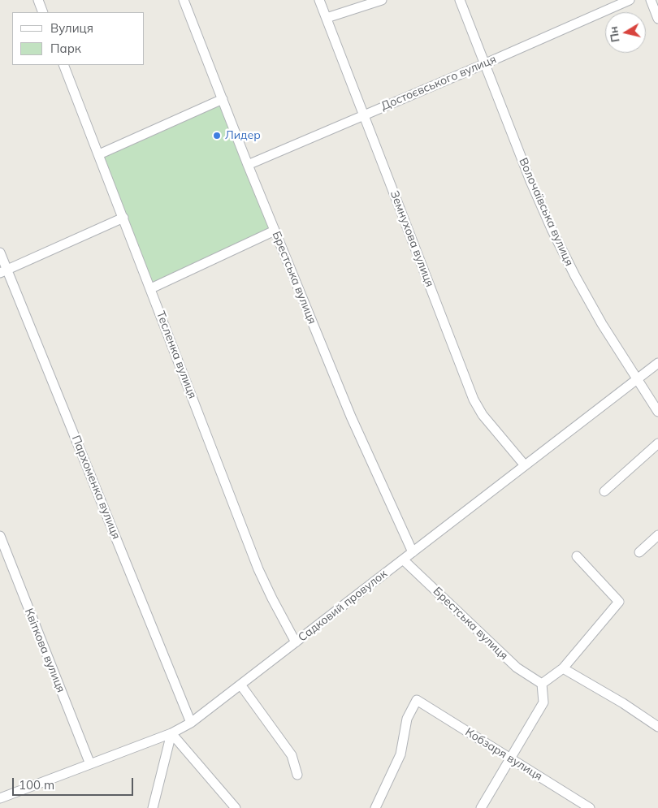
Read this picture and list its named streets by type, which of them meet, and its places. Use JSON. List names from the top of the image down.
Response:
{
  "streets": {
    "street": [
      "Достоєвського вулиця",
      "Волочаївська вулиця",
      "Земнухова вулиця",
      "Брестська вулиця",
      "Тесленка вулиця",
      "Пархоменка вулиця",
      "Садковий провулок",
      "Квіткова вулиця",
      "Кобзаря вулиця"
    ]
  },
  "crossings": [
    ["Достоєвського вулиця", "Волочаївська вулиця"],
    ["Достоєвського вулиця", "Земнухова вулиця"],
    ["Достоєвського вулиця", "Брестська вулиця"],
    ["Волочаївська вулиця", "Садковий провулок"],
    ["Земнухова вулиця", "Садковий провулок"],
    ["Брестська вулиця", "Садковий провулок"],
    ["Тесленка вулиця", "Садковий провулок"],
    ["Пархоменка вулиця", "Садковий провулок"],
    ["Садковий провулок", "Квіткова вулиця"]
  ],
  "places": ["Лидер"],
  "legend": ["Вулиця", "Парк"],
  "scale_bar": "100 m",
  "north": "left"
}
